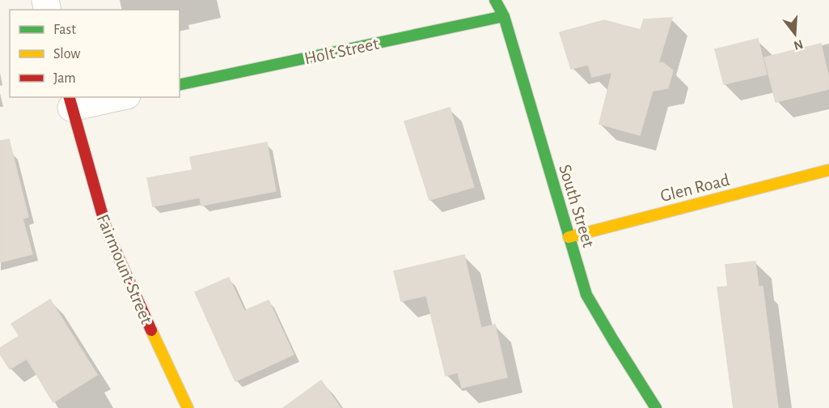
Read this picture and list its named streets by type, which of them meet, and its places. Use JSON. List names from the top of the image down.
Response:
{
  "streets": {
    "street": [
      "Holt Street",
      "Glen Road",
      "South Street",
      "Fairmount Street"
    ]
  },
  "crossings": [
    ["Holt Street", "South Street"],
    ["Glen Road", "South Street"]
  ],
  "legend": ["Fast", "Slow", "Jam"],
  "north": "bottom"
}
